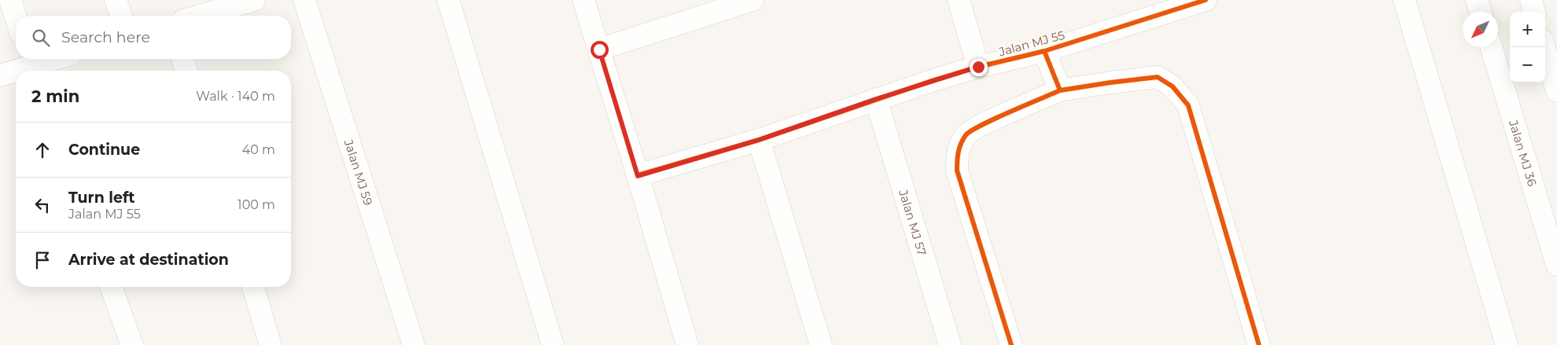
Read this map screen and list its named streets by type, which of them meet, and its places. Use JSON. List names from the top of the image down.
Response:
{
  "streets": {
    "street": [
      "Jalan MJ 55",
      "Jalan MJ 36",
      "Jalan MJ 59",
      "Jalan MJ 57"
    ]
  },
  "crossings": [
    ["Jalan MJ 55", "Jalan MJ 57"]
  ],
  "north": "bottom left",
  "page": {
    "map_buttons": ["+", "−"],
    "search": "Search here",
    "heading": ["2 min", "Walk · 140 m"],
    "list": [
      ["Continue", "40 m"],
      ["Turn left", "Jalan MJ 55", "100 m"],
      "Arrive at destination"
    ]
  }
}
